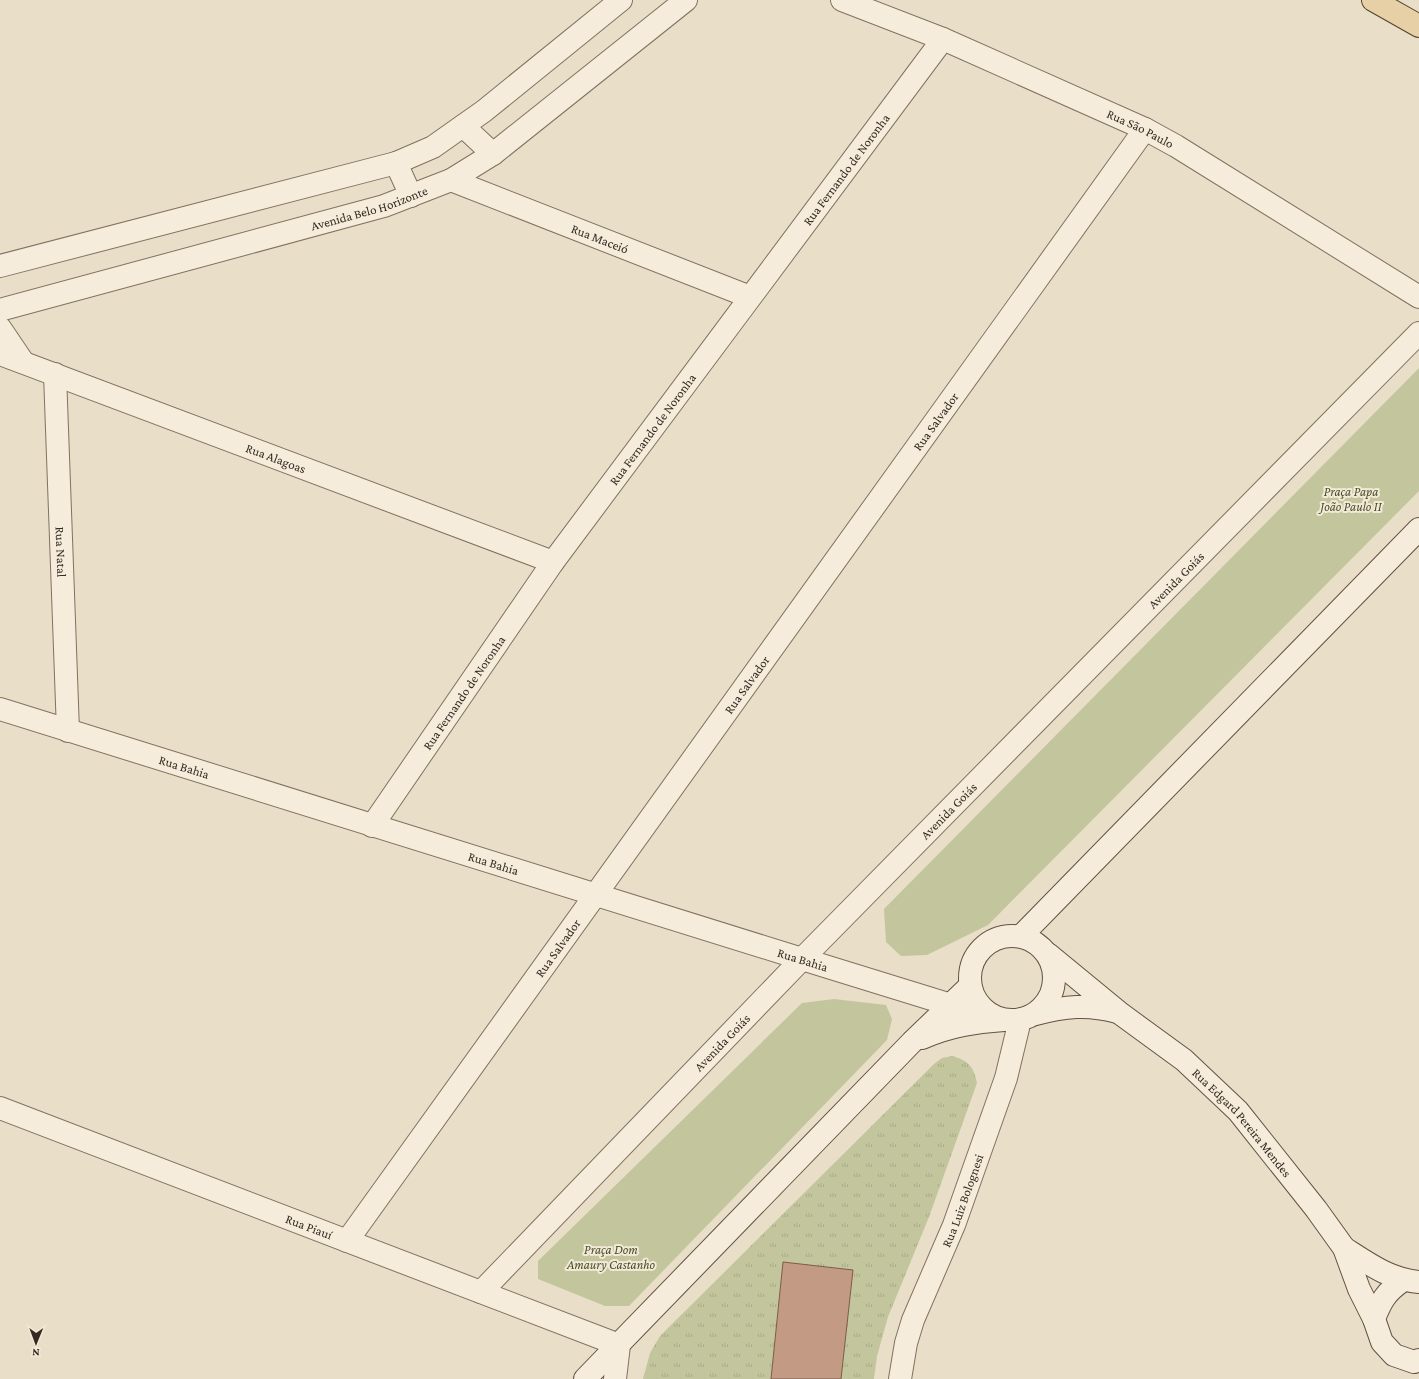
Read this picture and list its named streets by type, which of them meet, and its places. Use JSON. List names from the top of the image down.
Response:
{
  "streets": {
    "street": [
      "Rua São Paulo",
      "Rua Fernando de Noronha",
      "Avenida Belo Horizonte",
      "Rua Maceió",
      "Rua Salvador",
      "Rua Alagoas",
      "Rua Natal",
      "Avenida Goiás",
      "Rua Bahia",
      "Rua Edgard Pereira Mendes",
      "Rua Luiz Bolognesi",
      "Rua Piauí"
    ]
  },
  "crossings": [
    ["Rua São Paulo", "Rua Fernando de Noronha"],
    ["Rua São Paulo", "Rua Salvador"],
    ["Rua Fernando de Noronha", "Rua Maceió"],
    ["Rua Fernando de Noronha", "Rua Alagoas"],
    ["Rua Fernando de Noronha", "Rua Bahia"],
    ["Avenida Belo Horizonte", "Rua Maceió"],
    ["Rua Salvador", "Rua Bahia"],
    ["Rua Salvador", "Rua Piauí"],
    ["Rua Alagoas", "Rua Natal"],
    ["Rua Natal", "Rua Bahia"],
    ["Avenida Goiás", "Rua Bahia"],
    ["Avenida Goiás", "Rua Piauí"],
    ["Rua Bahia", "Rua Edgard Pereira Mendes"],
    ["Rua Bahia", "Rua Luiz Bolognesi"],
    ["Rua Edgard Pereira Mendes", "Rua Luiz Bolognesi"]
  ],
  "parks": ["Praça Papa João Paulo II", "Praça Dom Amaury Castanho"],
  "north": "bottom"
}
